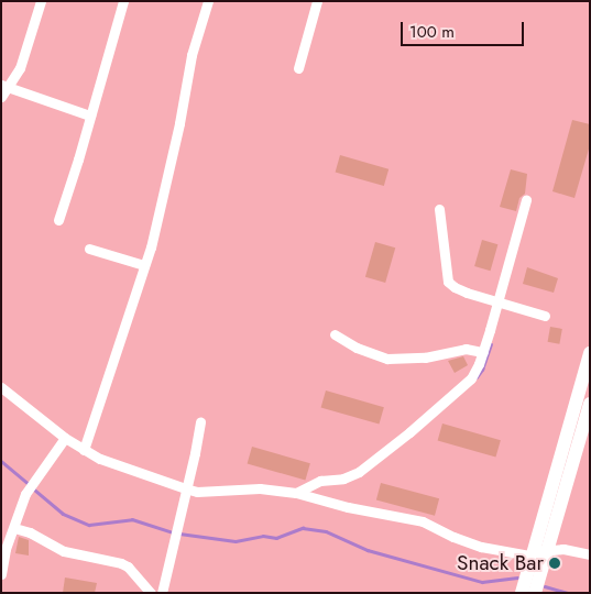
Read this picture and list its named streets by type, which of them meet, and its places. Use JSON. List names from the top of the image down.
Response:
{
  "places": ["Snack Bar"],
  "scale_bar": "100 m"
}
